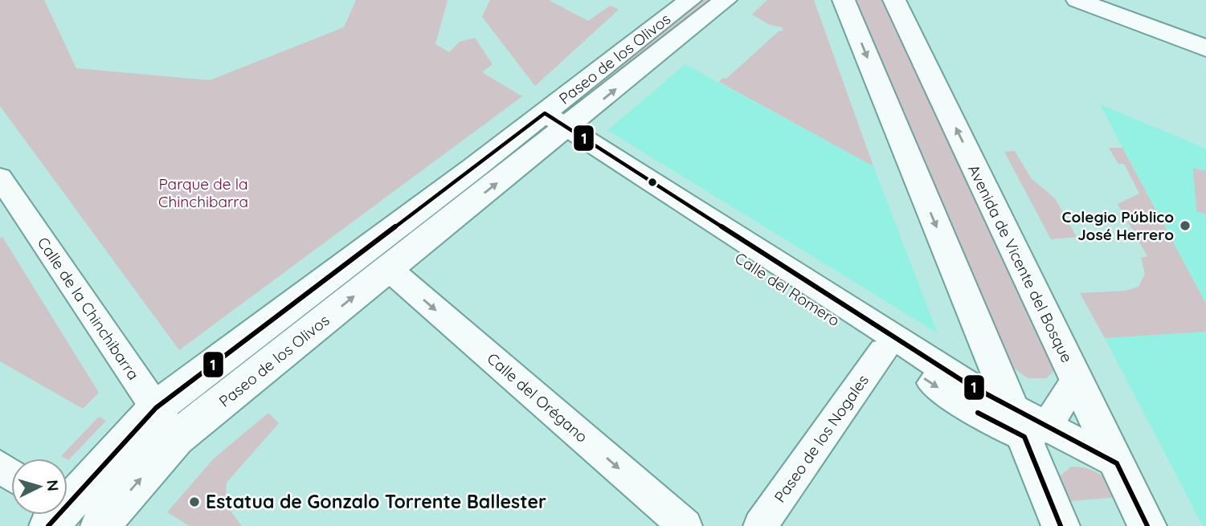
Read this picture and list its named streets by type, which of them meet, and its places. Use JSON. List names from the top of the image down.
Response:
{
  "streets": {
    "main road": ["Paseo de los Olivos", "Avenida de Vicente del Bosque"],
    "street": [
      "Calle del Romero",
      "Calle de la Chinchibarra",
      "Calle del Orégano",
      "Paseo de los Nogales"
    ]
  },
  "crossings": [
    ["Paseo de los Olivos", "Calle del Romero"],
    ["Paseo de los Olivos", "Calle de la Chinchibarra"],
    ["Paseo de los Olivos", "Calle del Orégano"],
    ["Avenida de Vicente del Bosque", "Calle del Romero"],
    ["Calle del Romero", "Paseo de los Nogales"]
  ],
  "one_way": ["Calle del Orégano"],
  "parks": ["Parque de la Chinchibarra"],
  "places": ["Colegio Público José Herrero", "Estatua de Gonzalo Torrente Ballester"],
  "lines": ["transit line 1"],
  "north": "right"
}
